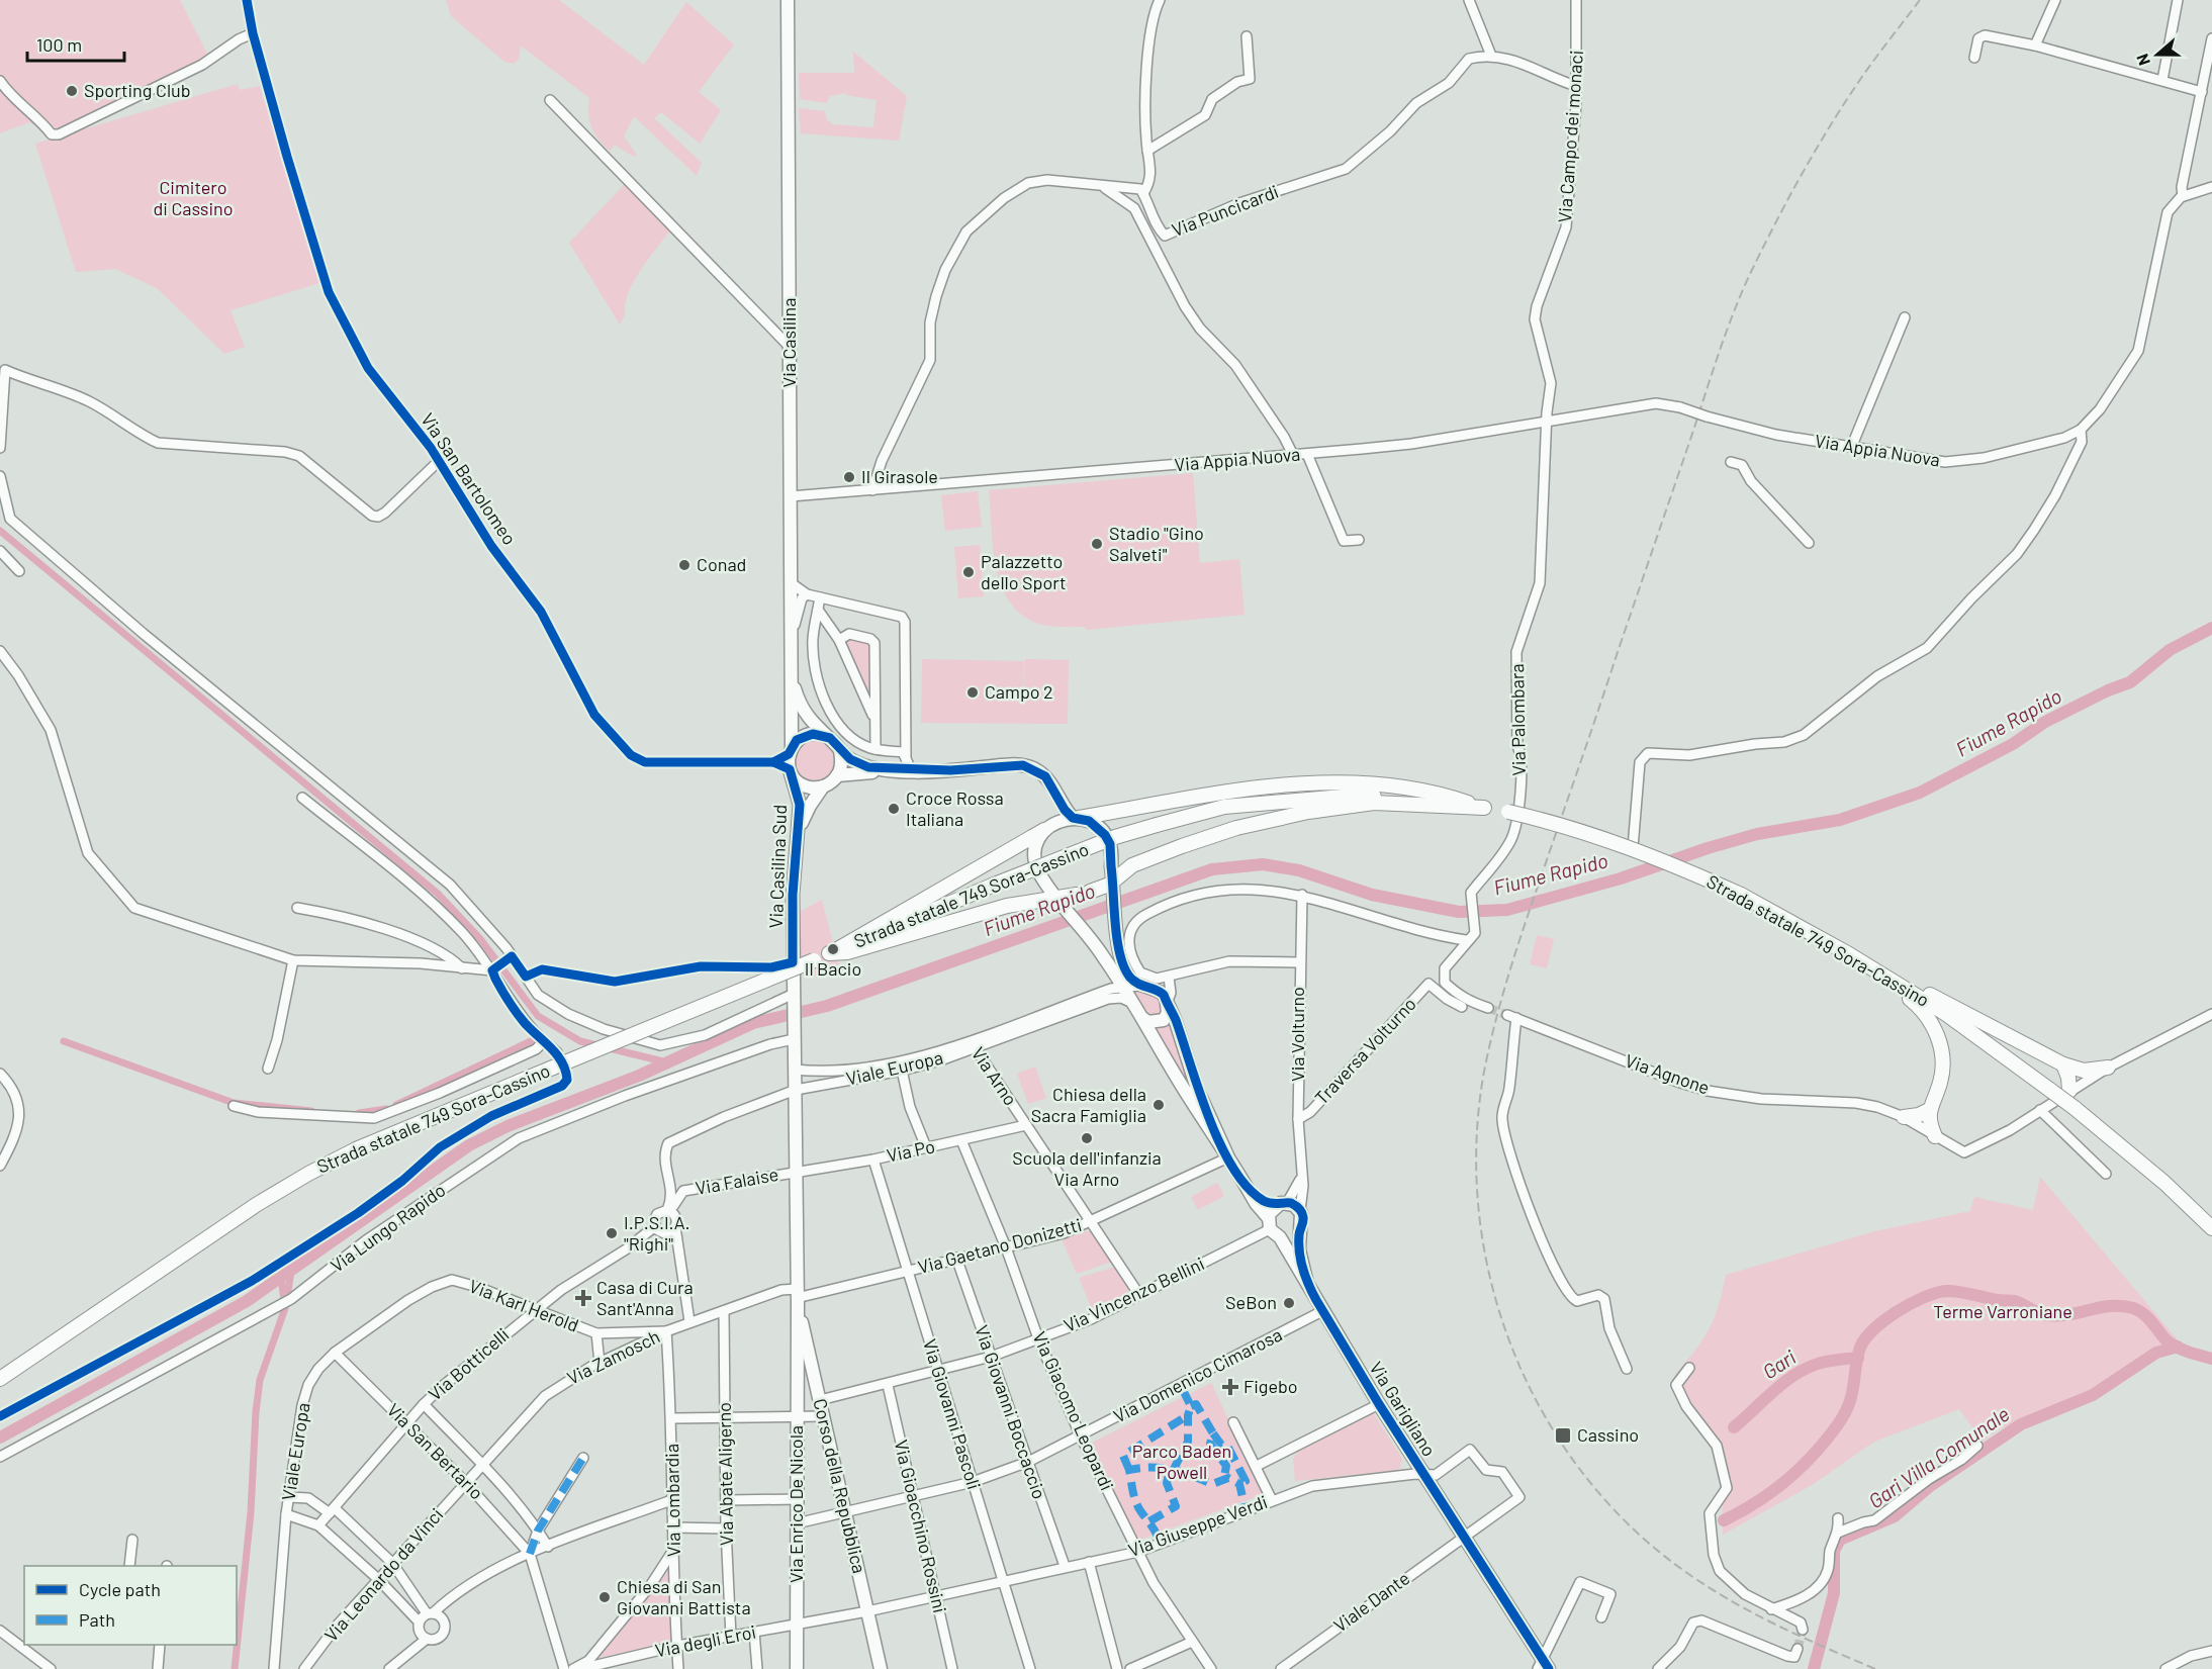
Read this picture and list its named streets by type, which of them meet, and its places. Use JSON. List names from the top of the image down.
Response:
{
  "streets": {
    "highway": ["Strada statale 749 Sora-Cassino"],
    "main road": [
      "Via Casilina",
      "Via Casilina Sud",
      "Via Garigliano",
      "Corso della Repubblica",
      "Via Enrico De Nicola"
    ],
    "street": [
      "Via Campo dei monaci",
      "Via Puncicardi",
      "Via Appia Nuova",
      "Via San Bartolomeo",
      "Via Palombara",
      "Via Volturno",
      "Traversa Volturno",
      "Viale Europa",
      "Via Agnone",
      "Via Arno",
      "Via Po",
      "Via Falaise",
      "Via Lungo Rapido",
      "Via Gaetano Donizetti",
      "Via Vincenzo Bellini",
      "Via Karl Herold",
      "Via Zamosch",
      "Via Botticelli",
      "Via Domenico Cimarosa",
      "Via Giacomo Leopardi",
      "Via Giovanni Boccaccio",
      "Via Giovanni Pascoli",
      "Via San Bertario",
      "Via Abate Aligerno",
      "Via Lombardia",
      "Via Gioacchino Rossini",
      "Via Giuseppe Verdi",
      "Via Leonardo da Vinci",
      "Viale Dante",
      "Via degli Eroi"
    ]
  },
  "crossings": [
    ["Via Campo dei monaci", "Via Appia Nuova"],
    ["Via Campo dei monaci", "Via Palombara"],
    ["Via Casilina", "Via Appia Nuova"],
    ["Via Casilina", "Via Casilina Sud"],
    ["Via Appia Nuova", "Via Palombara"],
    ["Via Casilina Sud", "Viale Europa"],
    ["Via Casilina Sud", "Via Po"],
    ["Via Casilina Sud", "Via Falaise"],
    ["Via Casilina Sud", "Via Lungo Rapido"],
    ["Via Casilina Sud", "Via Gaetano Donizetti"],
    ["Via Casilina Sud", "Via Zamosch"],
    ["Via Casilina Sud", "Via Enrico De Nicola"],
    ["Via Volturno", "Traversa Volturno"],
    ["Via Volturno", "Via Vincenzo Bellini"],
    ["Via Volturno", "Via Garigliano"],
    ["Viale Europa", "Via Arno"],
    ["Viale Europa", "Via Falaise"],
    ["Viale Europa", "Via Karl Herold"],
    ["Viale Europa", "Via Botticelli"],
    ["Viale Europa", "Via Garigliano"],
    ["Viale Europa", "Via San Bertario"],
    ["Via Arno", "Via Po"],
    ["Via Arno", "Via Gaetano Donizetti"],
    ["Via Arno", "Via Vincenzo Bellini"],
    ["Via Po", "Via Falaise"],
    ["Via Po", "Via Giacomo Leopardi"],
    ["Via Po", "Via Giovanni Pascoli"],
    ["Via Falaise", "Via Botticelli"],
    ["Via Gaetano Donizetti", "Via Zamosch"],
    ["Via Gaetano Donizetti", "Via Garigliano"],
    ["Via Gaetano Donizetti", "Via Giacomo Leopardi"],
    ["Via Gaetano Donizetti", "Via Giovanni Boccaccio"],
    ["Via Gaetano Donizetti", "Via Giovanni Pascoli"],
    ["Via Gaetano Donizetti", "Via Enrico De Nicola"],
    ["Via Vincenzo Bellini", "Via Garigliano"],
    ["Via Vincenzo Bellini", "Via Giacomo Leopardi"],
    ["Via Vincenzo Bellini", "Via Giovanni Boccaccio"],
    ["Via Vincenzo Bellini", "Via Giovanni Pascoli"],
    ["Via Vincenzo Bellini", "Corso della Repubblica"],
    ["Via Vincenzo Bellini", "Via Gioacchino Rossini"],
    ["Via Karl Herold", "Via Botticelli"],
    ["Via Zamosch", "Via San Bertario"],
    ["Via Zamosch", "Via Abate Aligerno"],
    ["Via Zamosch", "Via Lombardia"],
    ["Via Zamosch", "Via Enrico De Nicola"],
    ["Via Zamosch", "Via Leonardo da Vinci"],
    ["Via Botticelli", "Via San Bertario"],
    ["Via Domenico Cimarosa", "Via Garigliano"],
    ["Via Domenico Cimarosa", "Via Giacomo Leopardi"],
    ["Via Domenico Cimarosa", "Via Giovanni Boccaccio"],
    ["Via Domenico Cimarosa", "Via Giovanni Pascoli"],
    ["Via Domenico Cimarosa", "Corso della Repubblica"],
    ["Via Domenico Cimarosa", "Via Enrico De Nicola"],
    ["Via Domenico Cimarosa", "Via Gioacchino Rossini"],
    ["Via Garigliano", "Via Giuseppe Verdi"],
    ["Via Garigliano", "Viale Dante"],
    ["Via Giacomo Leopardi", "Via Giuseppe Verdi"],
    ["Via Giovanni Boccaccio", "Via Giuseppe Verdi"],
    ["Via Giovanni Pascoli", "Via Giuseppe Verdi"],
    ["Via San Bertario", "Via Leonardo da Vinci"],
    ["Via Abate Aligerno", "Via degli Eroi"],
    ["Corso della Repubblica", "Via Enrico De Nicola"],
    ["Corso della Repubblica", "Via Giuseppe Verdi"],
    ["Corso della Repubblica", "Via degli Eroi"],
    ["Via Lombardia", "Via degli Eroi"],
    ["Via Enrico De Nicola", "Via degli Eroi"],
    ["Via Gioacchino Rossini", "Via Giuseppe Verdi"],
    ["Via Giuseppe Verdi", "Viale Dante"],
    ["Via Giuseppe Verdi", "Via degli Eroi"]
  ],
  "water": ["Fiume Rapido", "Gari", "Gari Villa Comunale"],
  "parks": ["Cimitero di Cassino", "Terme Varroniane", "Parco Baden Powell"],
  "places": {
    "other": [
      "Sporting Club",
      "Il Girasole",
      "Stadio \"Gino Salveti\"",
      "Conad",
      "Palazzetto dello Sport",
      "Campo 2",
      "Croce Rossa Italiana",
      "Il Bacio",
      "Chiesa della Sacra Famiglia",
      "Scuola dell'infanzia Via Arno",
      "I.P.S.I.A. \"Righi\"",
      "SeBon",
      "Chiesa di San Giovanni Battista"
    ],
    "health": ["Casa di Cura Sant'Anna", "Figebo"],
    "transit": ["Cassino"]
  },
  "legend": ["Cycle path", "Path"],
  "scale_bar": "100 m",
  "north": "left"
}
